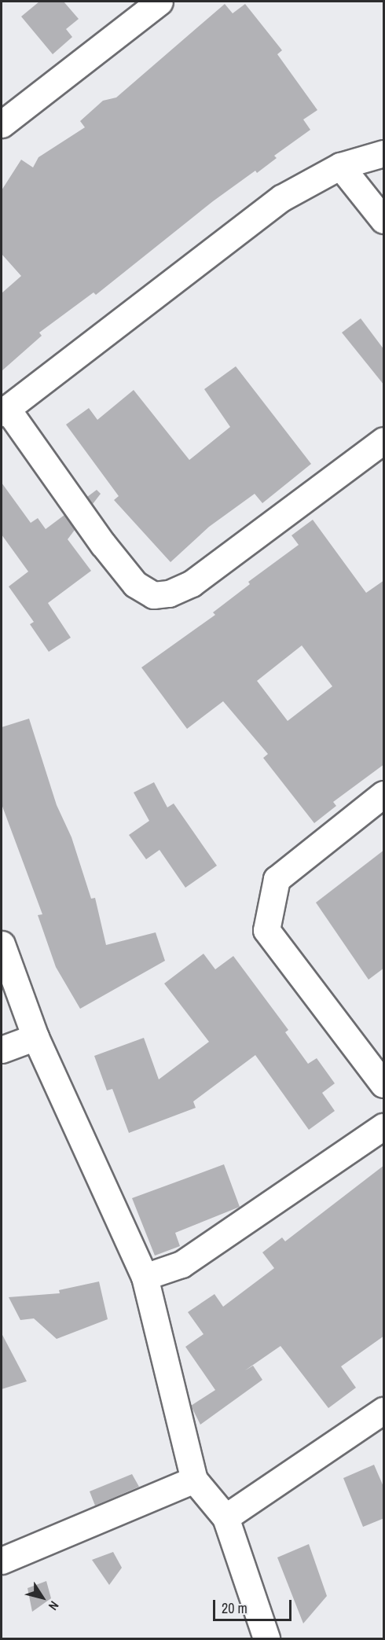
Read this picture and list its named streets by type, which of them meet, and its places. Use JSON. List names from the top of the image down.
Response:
{
  "scale_bar": "20 m",
  "north": "bottom right"
}
